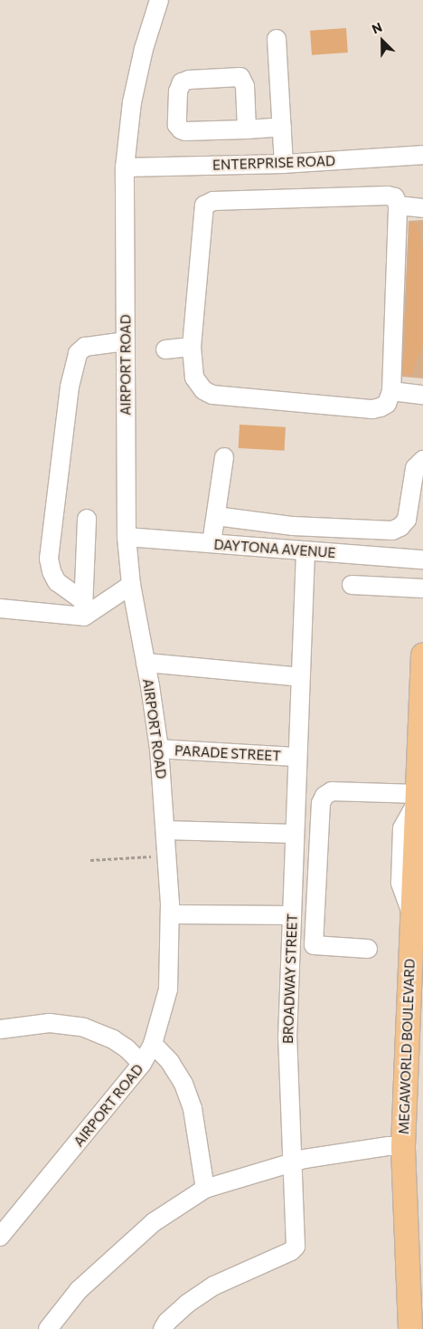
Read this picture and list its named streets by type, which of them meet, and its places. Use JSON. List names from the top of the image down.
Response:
{
  "streets": {
    "main road": ["MEGAWORLD BOULEVARD"],
    "street": [
      "ENTERPRISE ROAD",
      "AIRPORT ROAD",
      "DAYTONA AVENUE",
      "PARADE STREET",
      "BROADWAY STREET"
    ]
  },
  "crossings": [
    ["ENTERPRISE ROAD", "AIRPORT ROAD"],
    ["AIRPORT ROAD", "DAYTONA AVENUE"],
    ["AIRPORT ROAD", "PARADE STREET"],
    ["DAYTONA AVENUE", "BROADWAY STREET"],
    ["PARADE STREET", "BROADWAY STREET"]
  ],
  "north": "top left"
}
